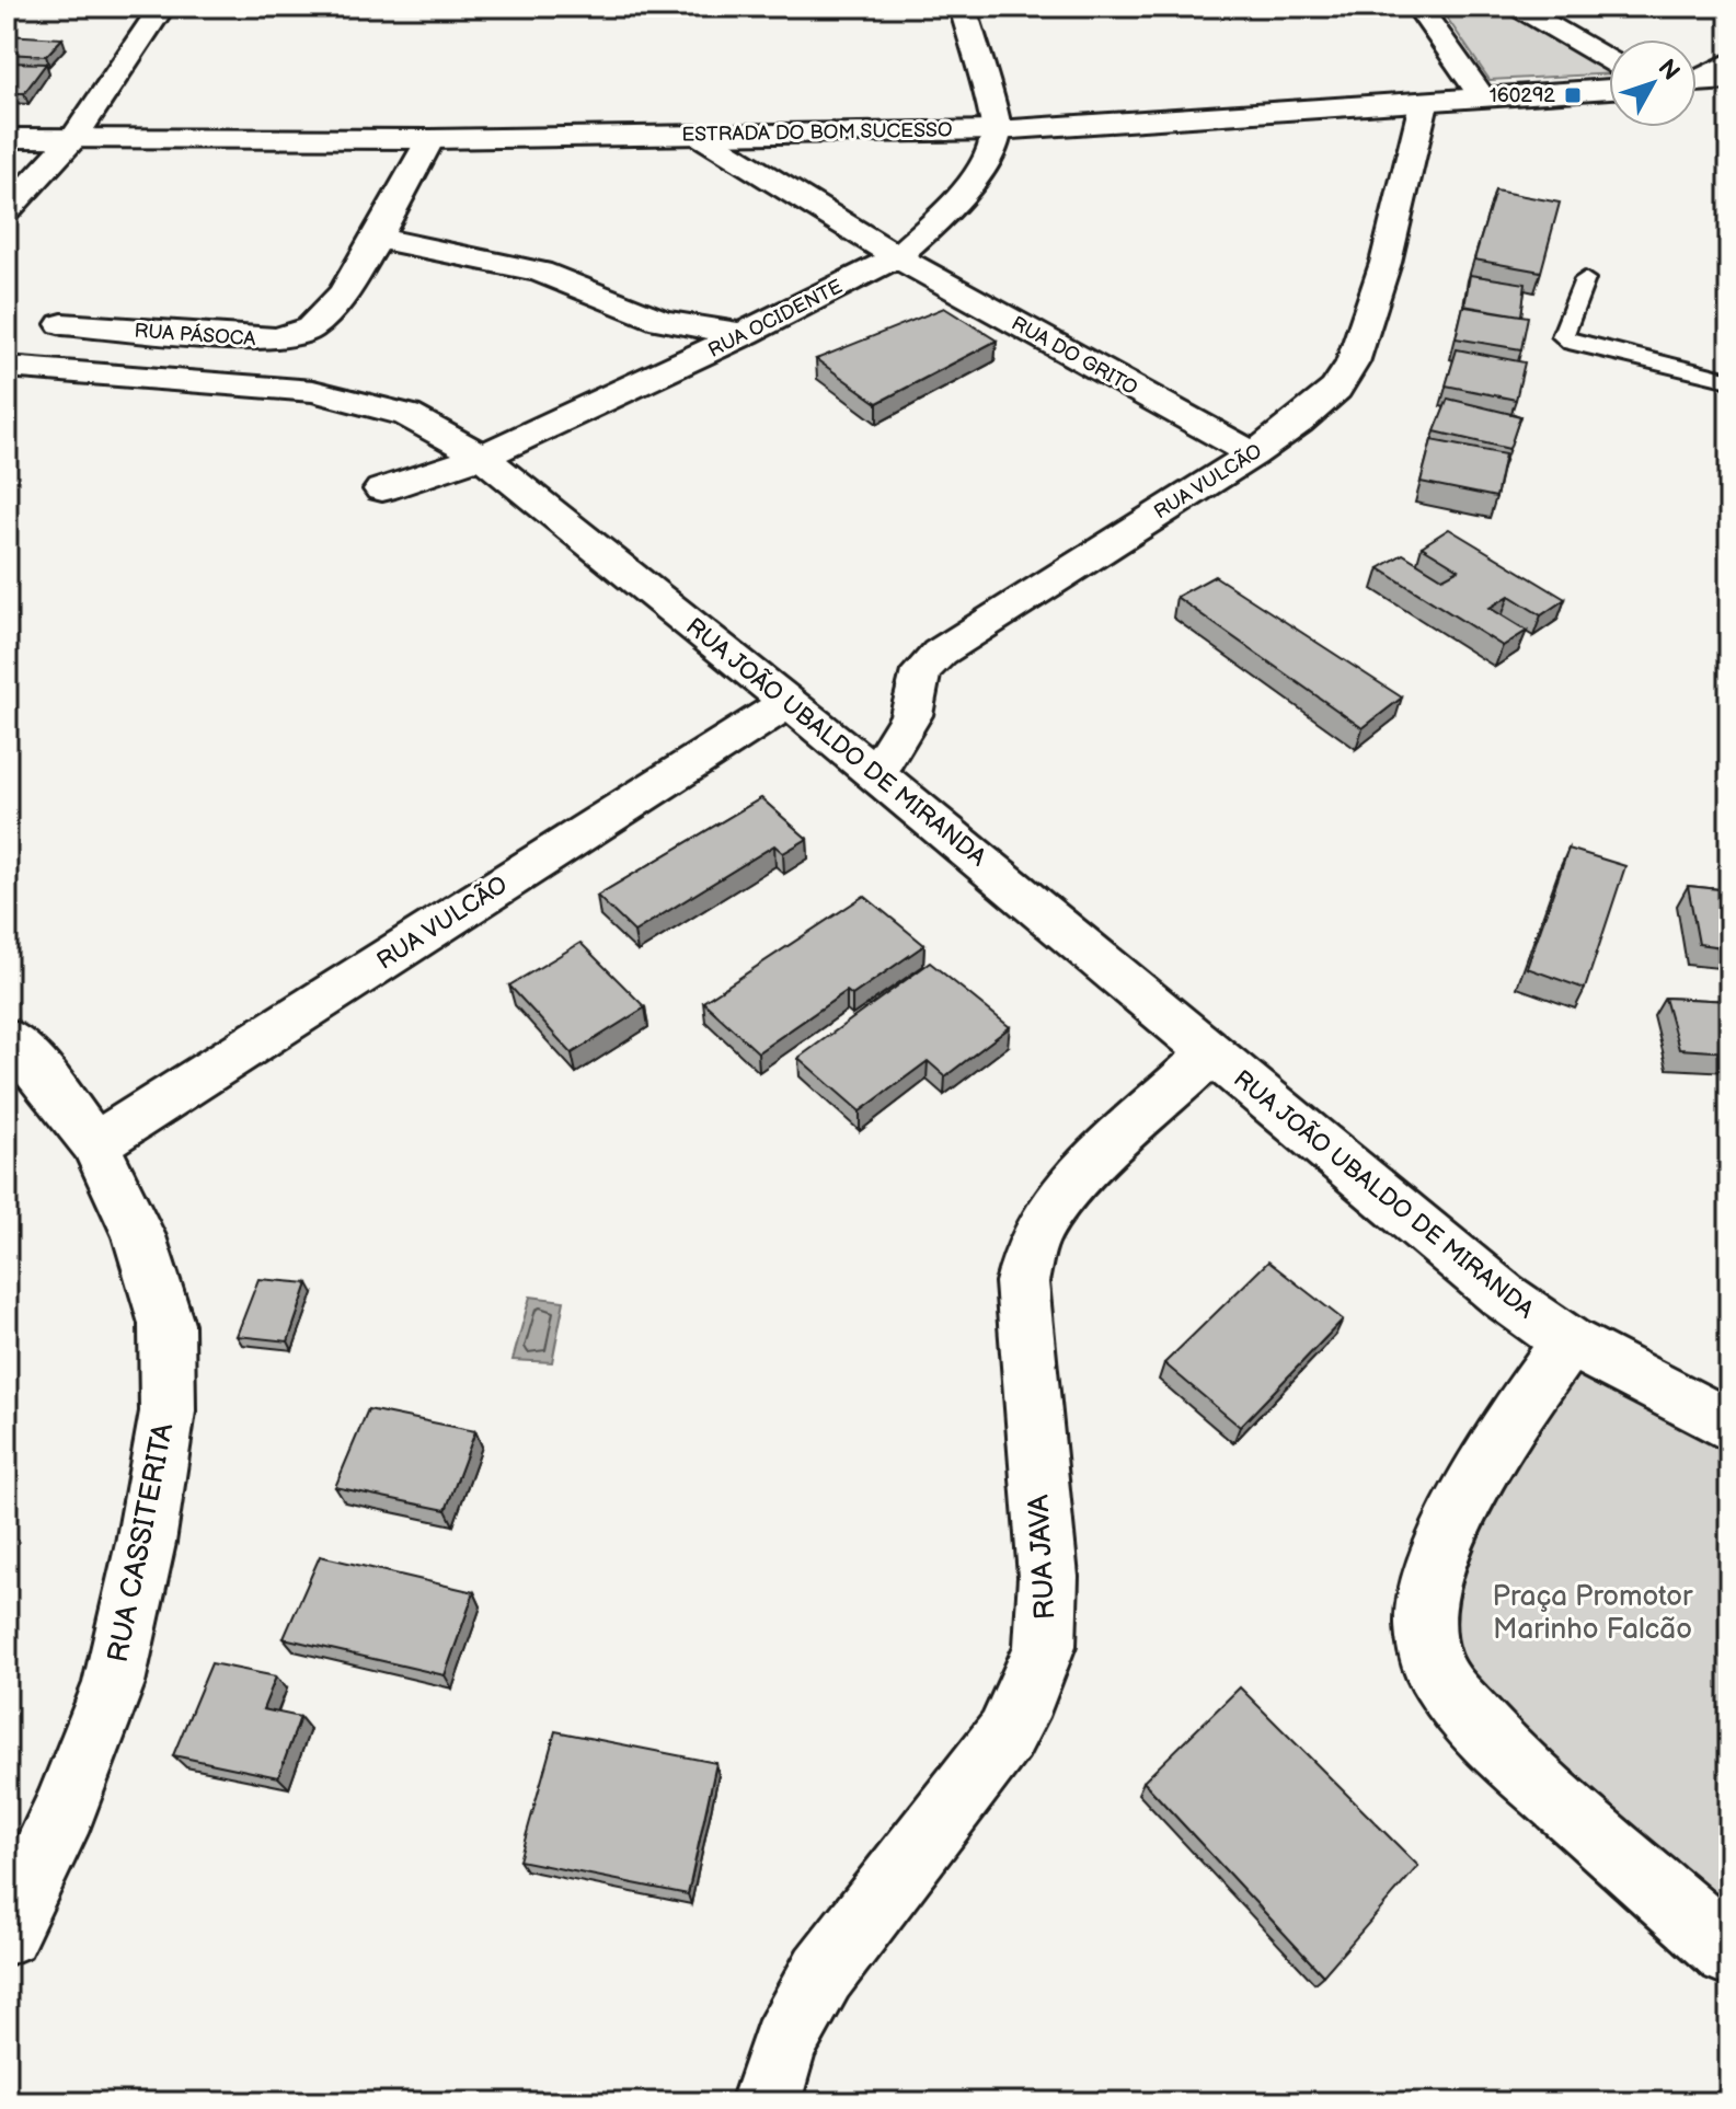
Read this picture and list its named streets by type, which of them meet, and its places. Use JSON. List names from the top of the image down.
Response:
{
  "streets": {
    "street": [
      "ESTRADA DO BOM SUCESSO",
      "RUA OCIDENTE",
      "RUA PÁSOCA",
      "RUA DO GRITO",
      "RUA VULCÃO",
      "RUA JOÃO UBALDO DE MIRANDA",
      "RUA CASSITERITA",
      "RUA JAVA"
    ]
  },
  "crossings": [
    ["ESTRADA DO BOM SUCESSO", "RUA OCIDENTE"],
    ["ESTRADA DO BOM SUCESSO", "RUA PÁSOCA"],
    ["ESTRADA DO BOM SUCESSO", "RUA DO GRITO"],
    ["ESTRADA DO BOM SUCESSO", "RUA VULCÃO"],
    ["RUA OCIDENTE", "RUA DO GRITO"],
    ["RUA OCIDENTE", "RUA JOÃO UBALDO DE MIRANDA"],
    ["RUA DO GRITO", "RUA VULCÃO"],
    ["RUA VULCÃO", "RUA JOÃO UBALDO DE MIRANDA"],
    ["RUA VULCÃO", "RUA CASSITERITA"],
    ["RUA JOÃO UBALDO DE MIRANDA", "RUA JAVA"]
  ],
  "parks": ["Praça Promotor Marinho Falcão"],
  "places": {
    "transit": ["160292"]
  },
  "north": "top right"
}
